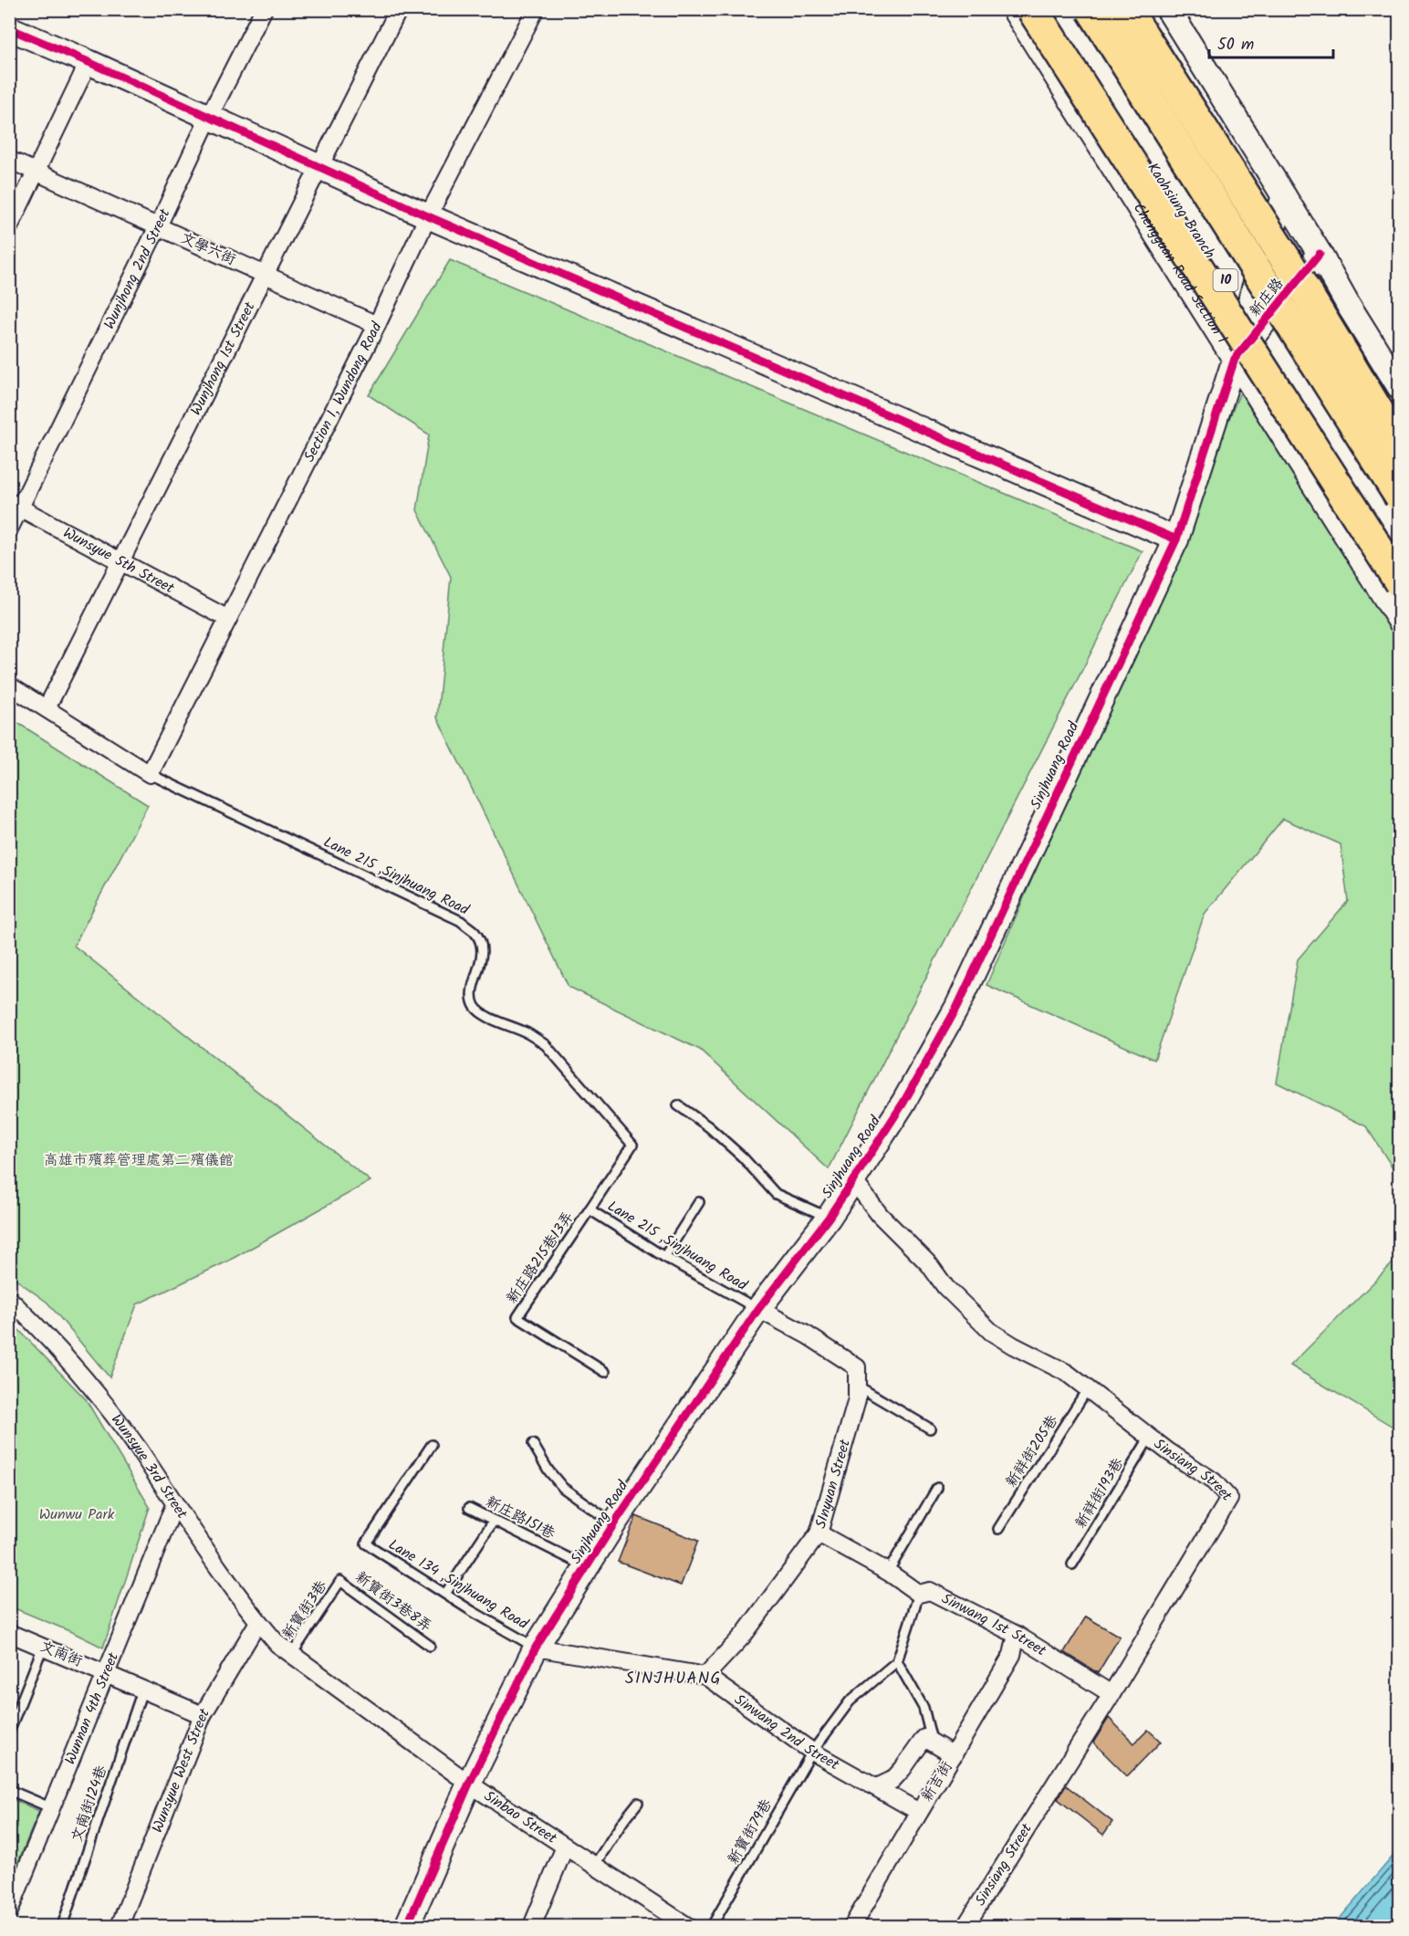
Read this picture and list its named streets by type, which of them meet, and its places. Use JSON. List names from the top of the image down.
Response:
{
  "streets": {
    "highway": ["Kaohsiung Branch", "10"],
    "street": [
      "文學六街",
      "Wunjhong 2nd Street",
      "Chengguan Road Section 1",
      "新庄路",
      "Wunjhong 1st Street",
      "Section 1, Wundong Road",
      "Wunsyue 5th Street",
      "Sinjhuang Road",
      "Wunsyue 3rd Street",
      "Sinsiang Street",
      "SInyuan Street",
      "Sinwang 1st Street",
      "文南街",
      "Wunnan 4th Street",
      "Sinwang 2nd Street",
      "Wunsyue West Street",
      "新吉街",
      "Sinbao Street"
    ],
    "lane": [
      "Lane 215 ,Sinjhuang Road",
      "新庄路215巷13弄",
      "新祥街205巷",
      "新祥街193巷",
      "新庄路151巷",
      "Lane 134 ,Sinjhuang Road",
      "新寶街3巷8弄",
      "新寶街3巷",
      "文南街124巷",
      "新寶街79巷"
    ]
  },
  "crossings": [
    ["文學六街", "Wunjhong 2nd Street"],
    ["文學六街", "Wunjhong 1st Street"],
    ["文學六街", "Section 1, Wundong Road"],
    ["Wunjhong 2nd Street", "Wunsyue 5th Street"],
    ["Chengguan Road Section 1", "新庄路"],
    ["Chengguan Road Section 1", "Sinjhuang Road"],
    ["新庄路", "Sinjhuang Road"],
    ["Wunjhong 1st Street", "Wunsyue 5th Street"],
    ["Section 1, Wundong Road", "Wunsyue 5th Street"],
    ["Section 1, Wundong Road", "Lane 215 ,Sinjhuang Road"],
    ["Sinjhuang Road", "Lane 215 ,Sinjhuang Road"],
    ["Sinjhuang Road", "Sinsiang Street"],
    ["Sinjhuang Road", "SInyuan Street"],
    ["Sinjhuang Road", "新庄路151巷"],
    ["Sinjhuang Road", "Lane 134 ,Sinjhuang Road"],
    ["Sinjhuang Road", "Sinwang 2nd Street"],
    ["Sinjhuang Road", "Sinbao Street"],
    ["Lane 215 ,Sinjhuang Road", "新庄路215巷13弄"],
    ["Lane 215 ,Sinjhuang Road", "SInyuan Street"],
    ["新祥街205巷", "Sinsiang Street"],
    ["Wunsyue 3rd Street", "Wunnan 4th Street"],
    ["Wunsyue 3rd Street", "Wunsyue West Street"],
    ["Wunsyue 3rd Street", "Sinbao Street"],
    ["Sinsiang Street", "新祥街193巷"],
    ["Sinsiang Street", "Sinwang 1st Street"],
    ["SInyuan Street", "Sinwang 1st Street"],
    ["SInyuan Street", "Sinwang 2nd Street"],
    ["Lane 134 ,Sinjhuang Road", "Sinwang 2nd Street"],
    ["新寶街3巷8弄", "新寶街3巷"],
    ["新寶街3巷", "Sinbao Street"],
    ["Sinwang 1st Street", "新吉街"],
    ["文南街", "Wunnan 4th Street"],
    ["文南街", "Wunsyue West Street"],
    ["文南街", "文南街124巷"],
    ["Sinwang 2nd Street", "新吉街"],
    ["Sinwang 2nd Street", "新寶街79巷"]
  ],
  "districts": ["SINJHUANG"],
  "parks": ["高雄市殯葬管理處第二殯儀館", "Wunwu Park"],
  "scale_bar": "50 m"
}
